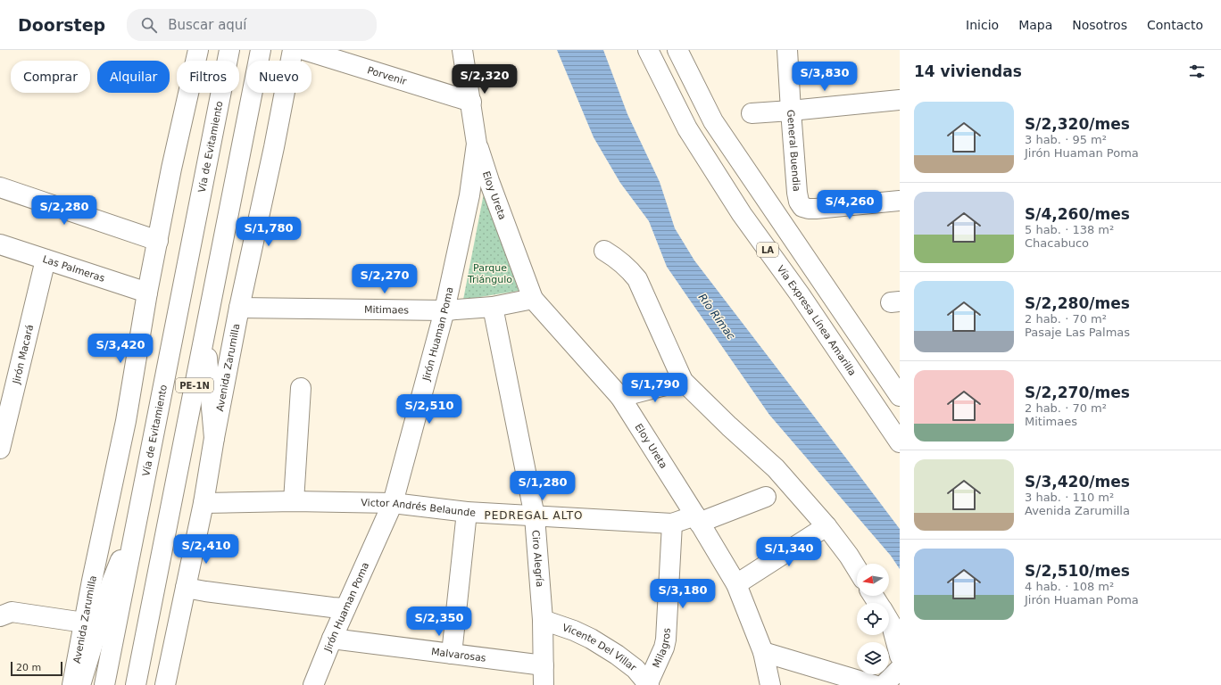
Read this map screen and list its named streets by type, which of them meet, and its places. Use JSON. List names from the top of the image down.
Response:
{
  "streets": {
    "main road": [
      "Porvenir",
      "Vía de Evitamiento",
      "General Buendia",
      "Eloy Ureta",
      "LA",
      "Las Palmeras",
      "Mitimaes",
      "Vía Expresa Línea Amarilla",
      "Jirón Huaman Poma",
      "Jirón Macará",
      "Avenida Zarumilla",
      "PE-1N",
      "Victor Andrés Belaunde",
      "Ciro Alegría",
      "Milagros",
      "Vicente Del Villar",
      "Malvarosas"
    ]
  },
  "crossings": [
    ["Porvenir", "Jirón Huaman Poma"],
    ["Eloy Ureta", "Mitimaes"],
    ["Eloy Ureta", "Jirón Huaman Poma"],
    ["Eloy Ureta", "Victor Andrés Belaunde"],
    ["Las Palmeras", "Jirón Macará"],
    ["Las Palmeras", "Avenida Zarumilla"],
    ["Mitimaes", "Jirón Huaman Poma"],
    ["Mitimaes", "Avenida Zarumilla"],
    ["Mitimaes", "Ciro Alegría"],
    ["Jirón Huaman Poma", "Victor Andrés Belaunde"],
    ["Jirón Huaman Poma", "Malvarosas"],
    ["Avenida Zarumilla", "Victor Andrés Belaunde"],
    ["Victor Andrés Belaunde", "Ciro Alegría"],
    ["Victor Andrés Belaunde", "Milagros"],
    ["Ciro Alegría", "Vicente Del Villar"],
    ["Ciro Alegría", "Malvarosas"],
    ["Milagros", "Vicente Del Villar"]
  ],
  "districts": ["PEDREGAL ALTO"],
  "water": ["Río Rímac"],
  "parks": ["Parque Triángulo"],
  "scale_bar": "20 m",
  "north": "left",
  "page": {
    "header": "Doorstep",
    "search": "Buscar aquí",
    "nav": [
      "Inicio",
      "Mapa",
      "Nosotros",
      "Contacto"
    ],
    "heading": "14 viviendas",
    "chip": [
      "Comprar",
      "Alquilar",
      "Filtros",
      "Nuevo"
    ],
    "price": [
      "S/3,830",
      "S/2,320",
      "S/4,260",
      "S/2,280",
      "S/1,780",
      "S/2,270",
      "S/3,420",
      "S/1,790",
      "S/2,510",
      "S/1,280",
      "S/2,410",
      "S/1,340",
      "S/3,180",
      "S/2,350"
    ],
    "list": [
      {
        "name": "S/2,320/mes",
        "note": "3 hab. · 95 m² · Jirón Huaman Poma"
      },
      {
        "name": "S/4,260/mes",
        "note": "5 hab. · 138 m² · Chacabuco"
      },
      {
        "name": "S/2,280/mes",
        "note": "2 hab. · 70 m² · Pasaje Las Palmas"
      },
      {
        "name": "S/2,270/mes",
        "note": "2 hab. · 70 m² · Mitimaes"
      },
      {
        "name": "S/3,420/mes",
        "note": "3 hab. · 110 m² · Avenida Zarumilla"
      },
      {
        "name": "S/2,510/mes",
        "note": "4 hab. · 108 m² · Jirón Huaman Poma"
      }
    ],
    "scale": "20 m"
  }
}
